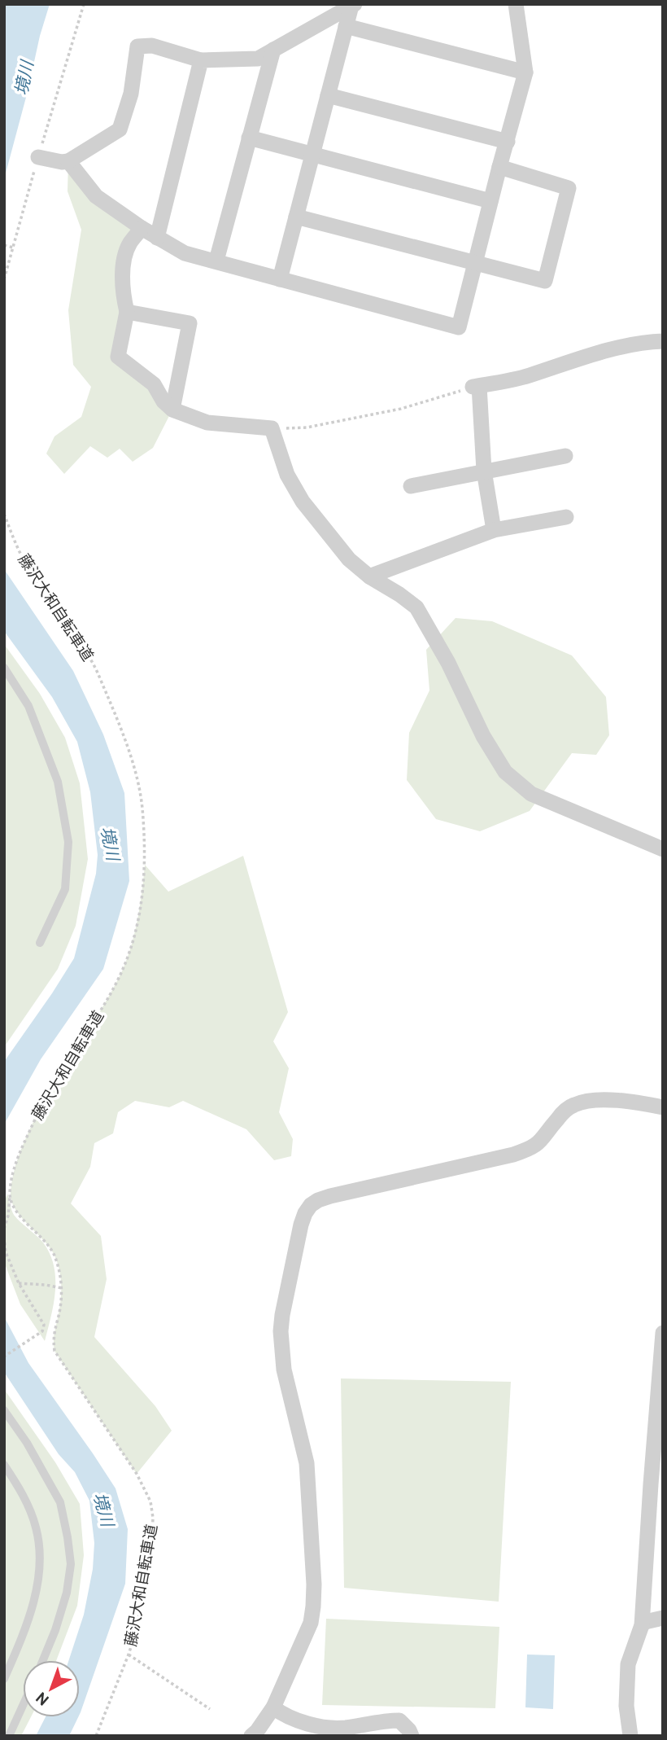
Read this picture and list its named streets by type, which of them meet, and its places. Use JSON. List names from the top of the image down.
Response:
{
  "streets": {
    "path": ["藤沢大和自転車道"]
  },
  "water": ["境川"],
  "north": "bottom left"
}
